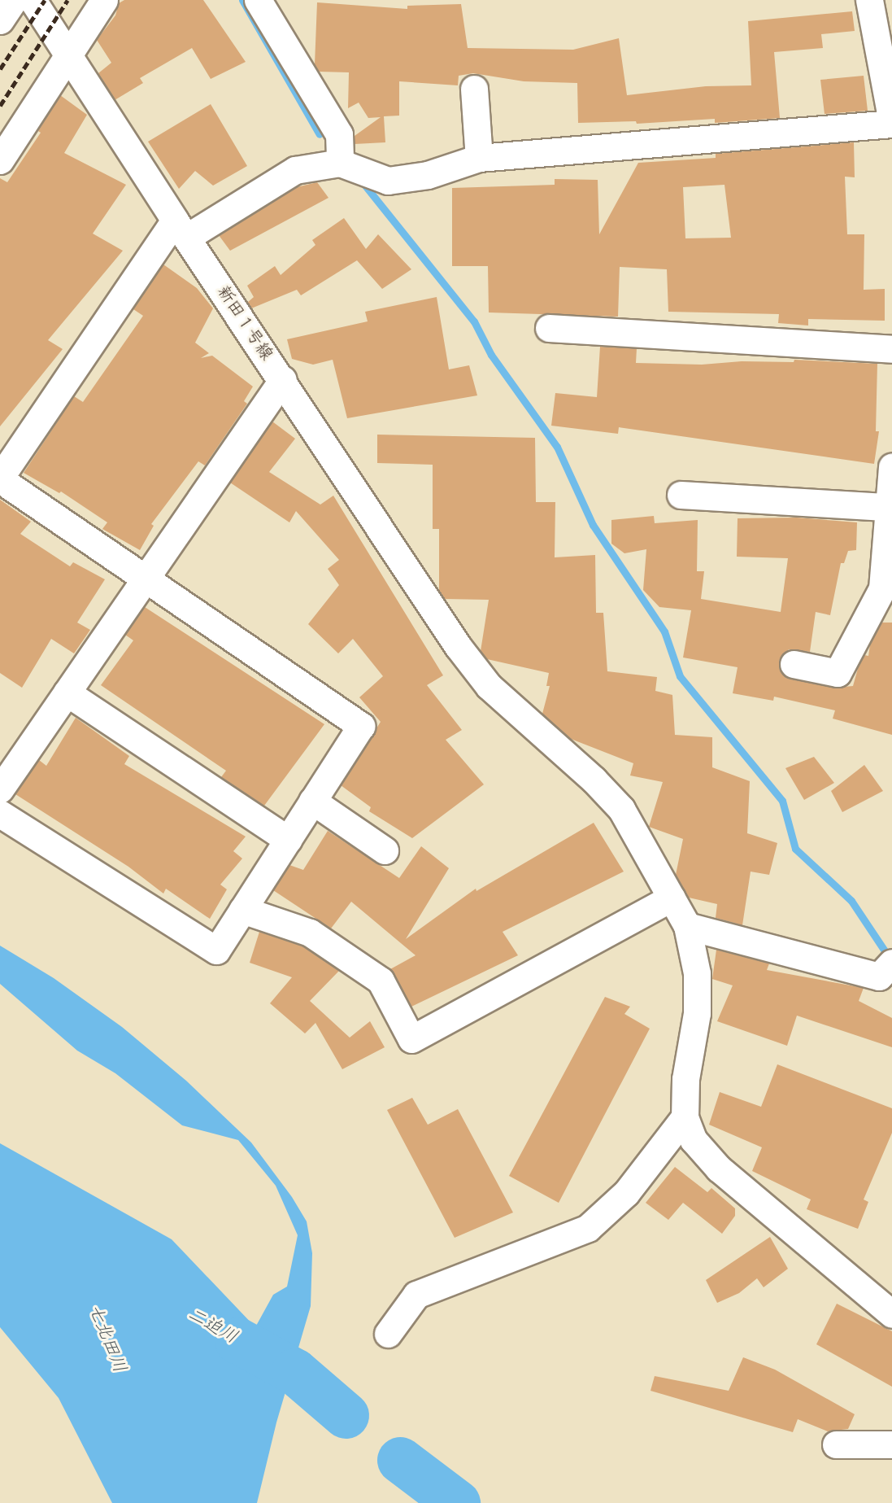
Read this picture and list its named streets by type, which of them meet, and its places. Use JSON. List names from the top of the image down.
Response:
{
  "streets": {
    "street": ["新田１号線"]
  },
  "water": ["二迫川", "七北田川"]
}
